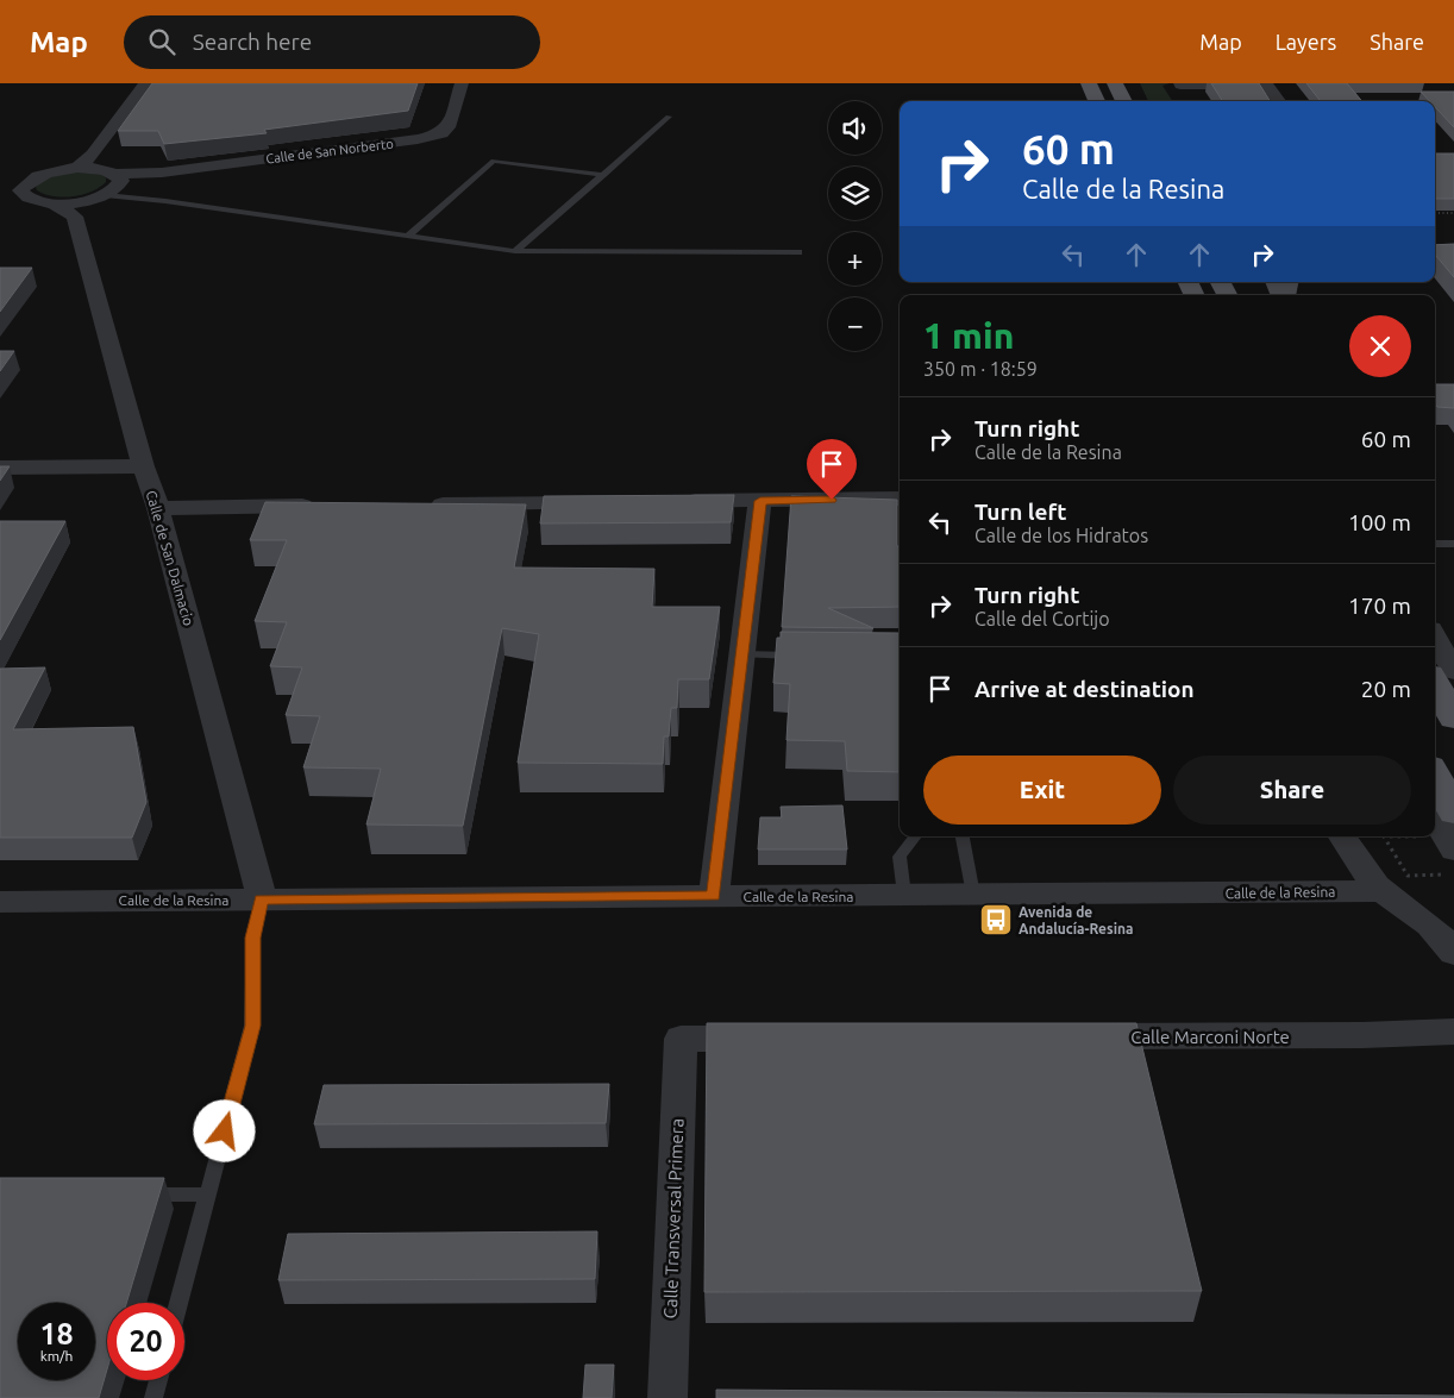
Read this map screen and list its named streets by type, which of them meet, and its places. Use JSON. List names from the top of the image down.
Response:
{
  "streets": {
    "street": [
      "Calle de San Norberto",
      "Calle de San Dalmacio",
      "Calle de la Resina",
      "Calle Marconi Norte",
      "Calle Transversal Primera"
    ]
  },
  "crossings": [
    ["Calle de San Dalmacio", "Calle de la Resina"]
  ],
  "places": {
    "bus stop": ["Avenida de Andalucía-Resina"]
  },
  "page": {
    "header": "Map",
    "search": "Search here",
    "nav": ["Map", "Layers", "Share"],
    "map_buttons": ["+", "−"],
    "turn": ["60 m", "Calle de la Resina"],
    "heading": ["1 min", "350 m · 18:59"],
    "list": [
      {
        "name": "Turn right",
        "note": "Calle de la Resina",
        "value": "60 m"
      },
      {
        "name": "Turn left",
        "note": "Calle de los Hidratos",
        "value": "100 m"
      },
      {
        "name": "Turn right",
        "note": "Calle del Cortijo",
        "value": "170 m"
      },
      {
        "name": "Arrive at destination",
        "value": "20 m"
      }
    ],
    "buttons": ["Exit", "Share"],
    "speed": "18 km/h",
    "limit": "20"
  }
}
